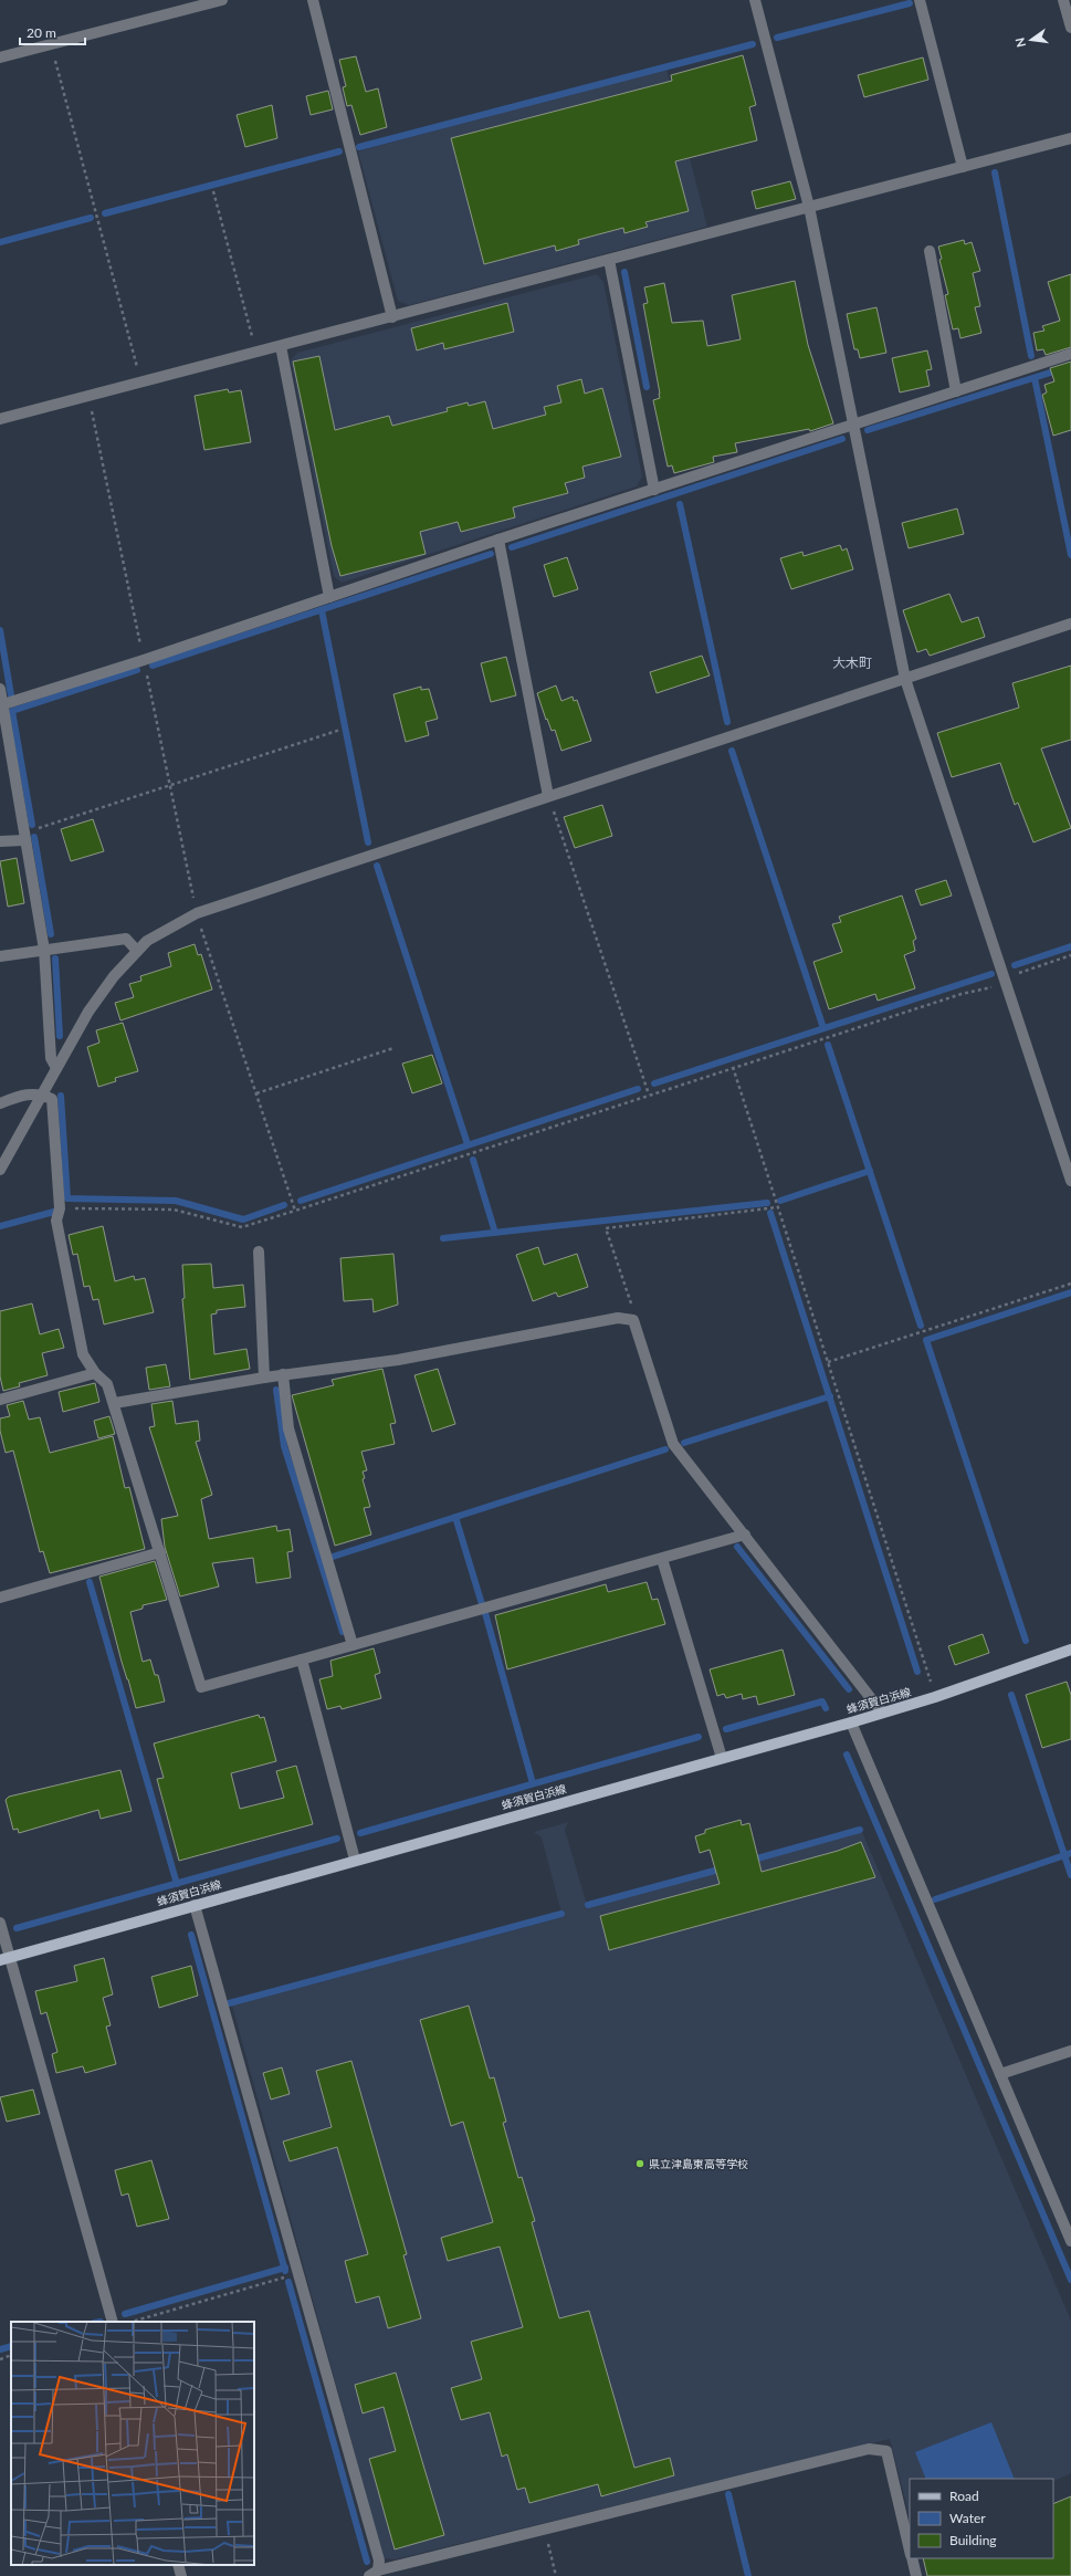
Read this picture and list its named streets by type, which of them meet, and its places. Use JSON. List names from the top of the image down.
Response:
{
  "streets": {
    "main road": ["蜂須賀白浜線"]
  },
  "districts": ["大木町"],
  "places": ["県立津島東高等学校"],
  "legend": ["Road", "Water", "Building"],
  "scale_bar": "20 m",
  "north": "left"
}
